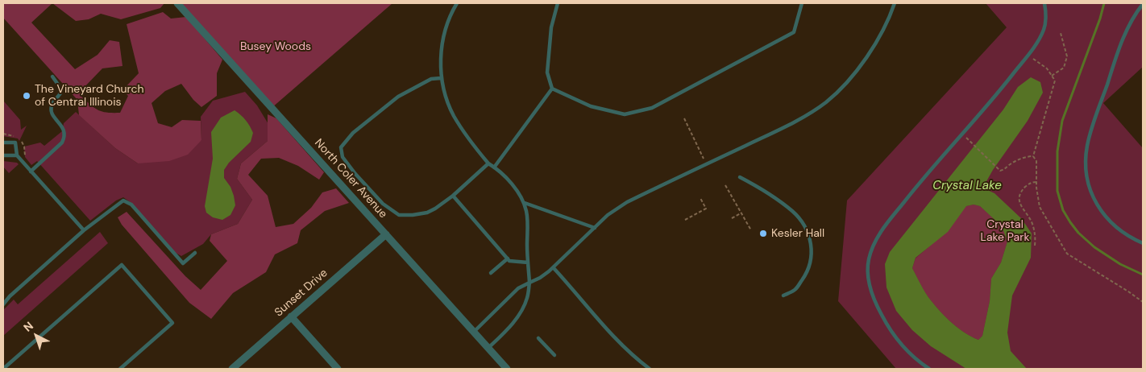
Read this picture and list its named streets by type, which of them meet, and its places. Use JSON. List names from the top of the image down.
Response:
{
  "streets": {
    "street": ["North Coler Avenue", "Sunset Drive"]
  },
  "crossings": [
    ["North Coler Avenue", "Sunset Drive"]
  ],
  "water": ["Crystal Lake"],
  "parks": ["Busey Woods", "Crystal Lake Park"],
  "places": ["The Vineyard Church of Central Illinois", "Kesler Hall"],
  "north": "top left"
}
